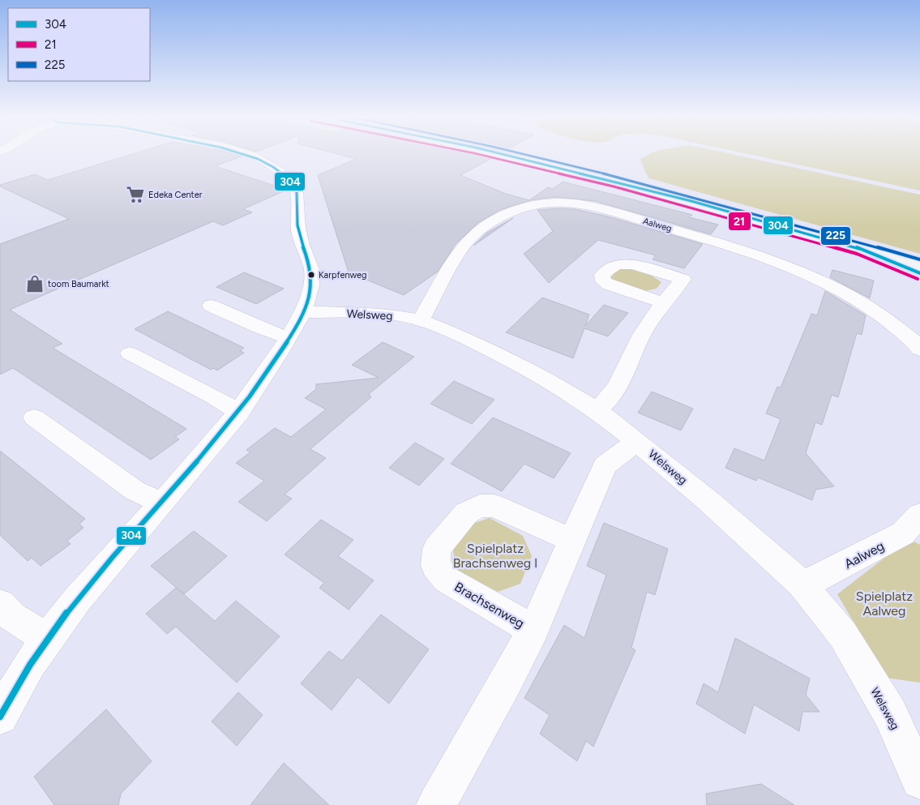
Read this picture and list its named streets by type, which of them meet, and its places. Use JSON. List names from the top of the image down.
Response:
{
  "streets": {
    "street": ["Aalweg", "Welsweg", "Brachsenweg"]
  },
  "crossings": [
    ["Aalweg", "Welsweg"],
    ["Welsweg", "Brachsenweg"]
  ],
  "parks": ["Spielplatz Brachsenweg I", "Spielplatz Aalweg"],
  "places": {
    "supermarket": ["Edeka Center"],
    "other": ["Karpfenweg"],
    "shop": ["toom Baumarkt"]
  },
  "lines": ["transit line 304", "transit line 21", "transit line 225"],
  "legend": ["304", "21", "225"]
}
